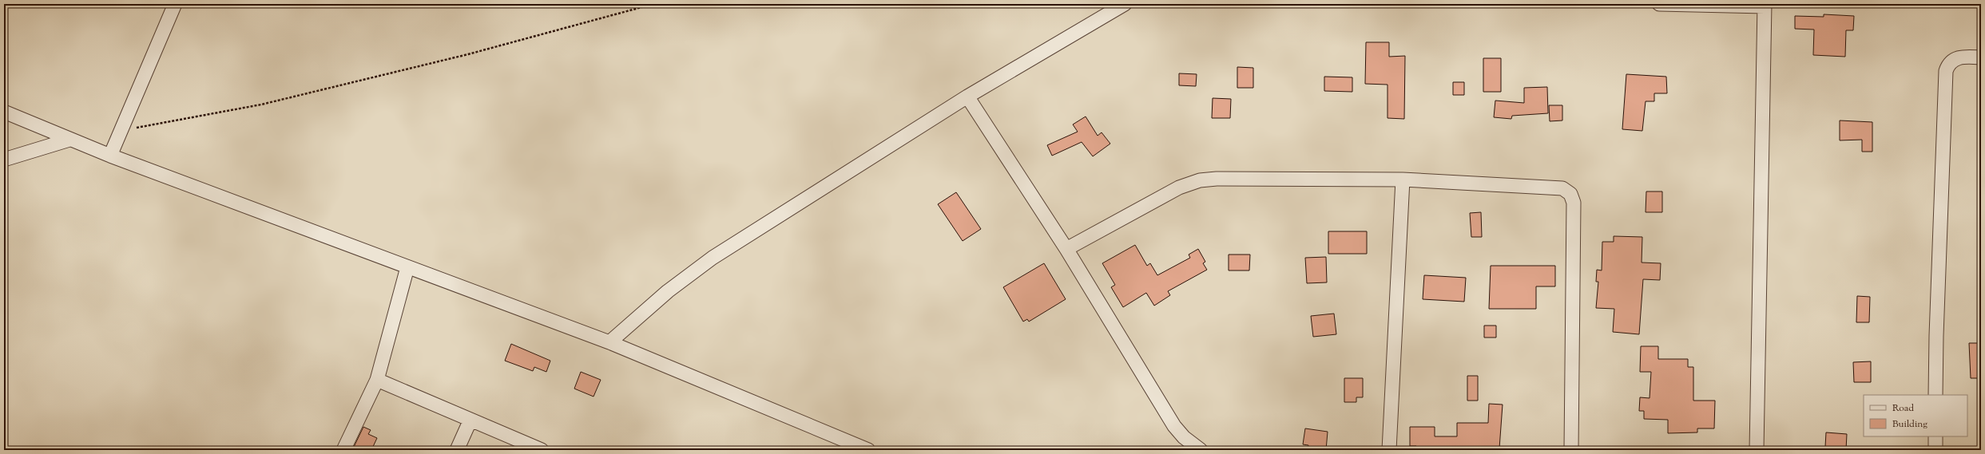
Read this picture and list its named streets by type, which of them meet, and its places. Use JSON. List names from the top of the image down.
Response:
{
  "legend": ["Road", "Building"]
}
